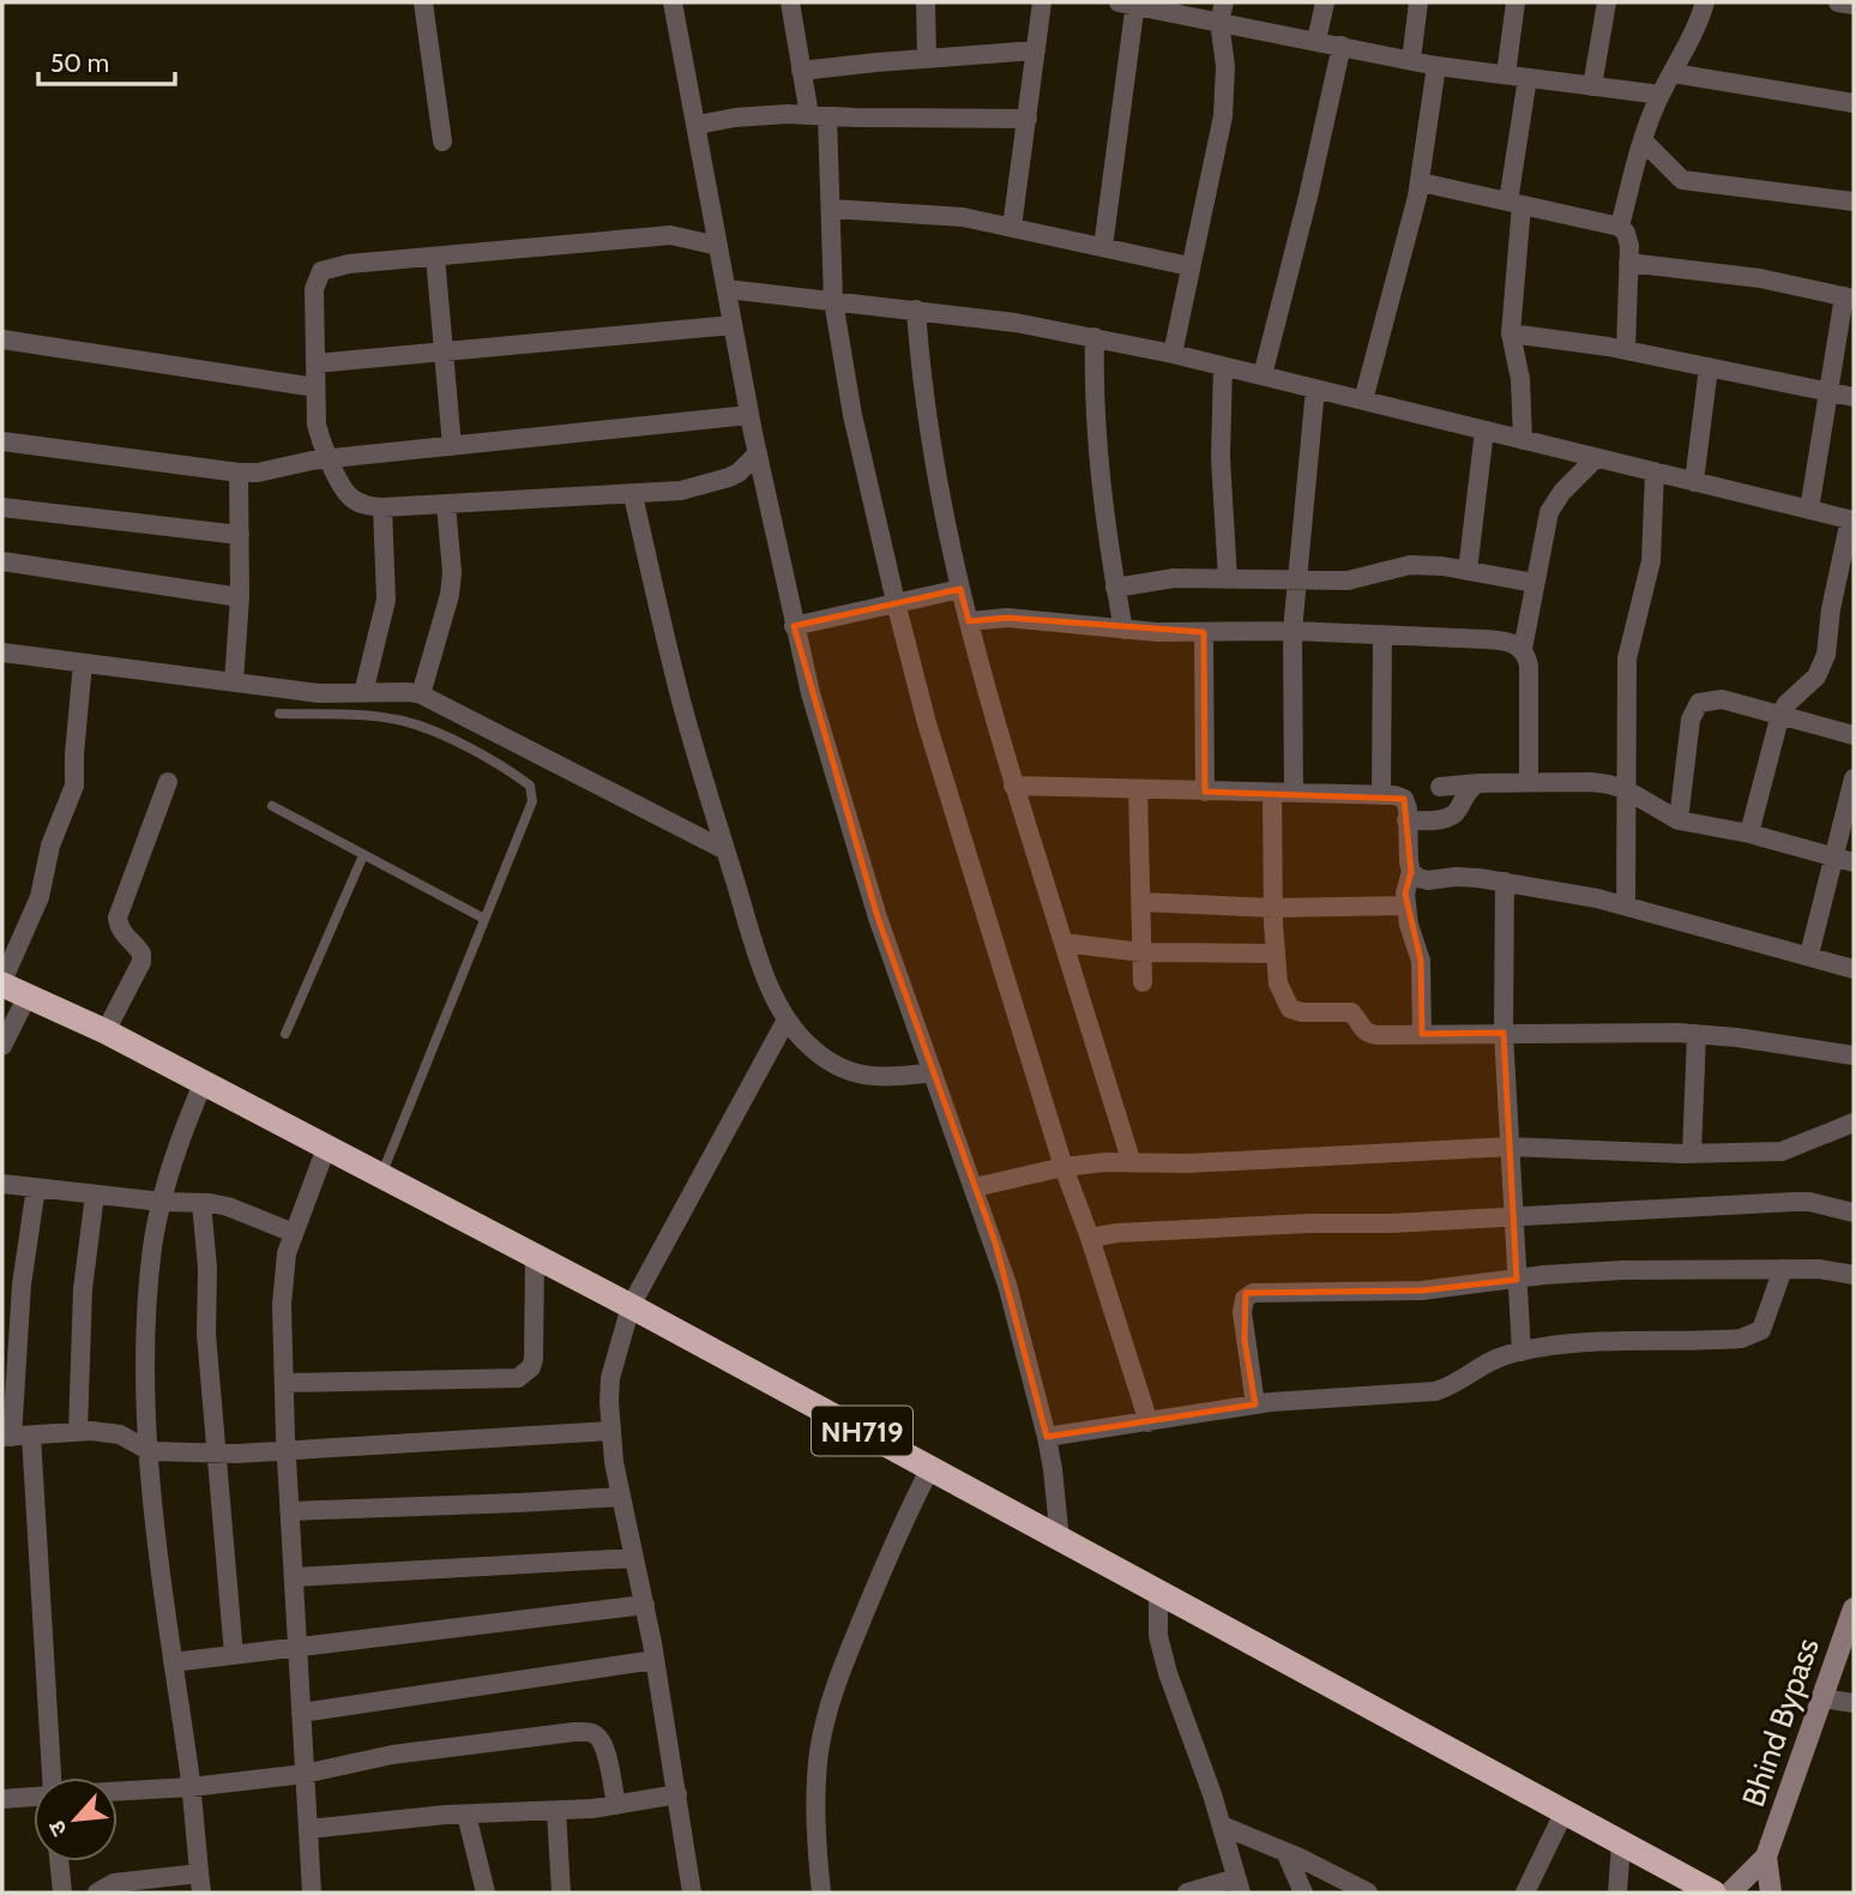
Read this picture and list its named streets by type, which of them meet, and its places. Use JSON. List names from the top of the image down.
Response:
{
  "streets": {
    "highway": ["NH719"],
    "street": ["Bhind Bypass"]
  },
  "scale_bar": "50 m",
  "north": "bottom left"
}
